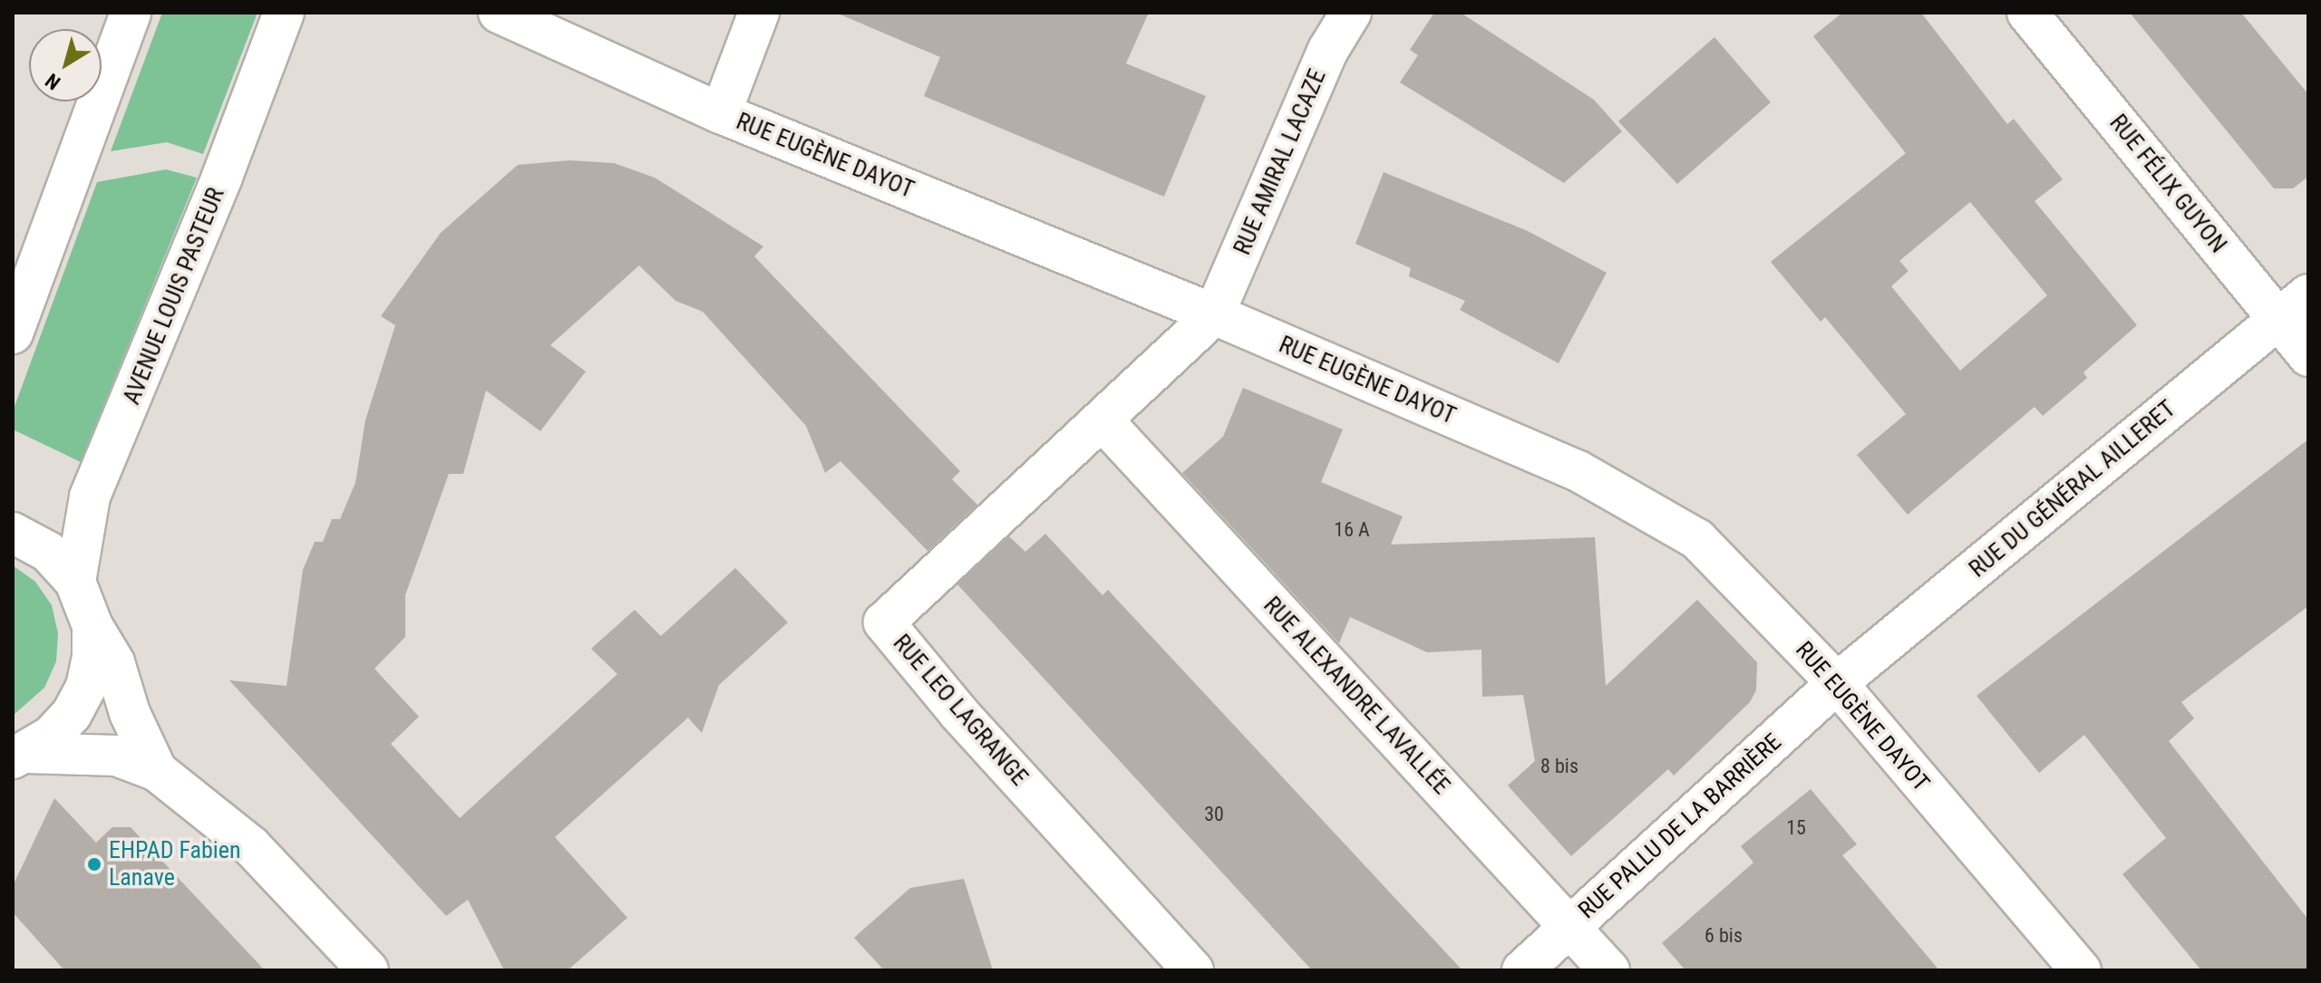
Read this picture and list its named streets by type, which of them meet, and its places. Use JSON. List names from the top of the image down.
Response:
{
  "streets": {
    "street": [
      "RUE EUGÈNE DAYOT",
      "RUE AMIRAL LACAZE",
      "RUE FÉLIX GUYON",
      "AVENUE LOUIS PASTEUR",
      "RUE DU GÉNÉRAL AILLERET",
      "RUE ALEXANDRE LAVALLÉE",
      "RUE LEO LAGRANGE",
      "RUE PALLU DE LA BARRIÈRE"
    ]
  },
  "crossings": [
    ["RUE EUGÈNE DAYOT", "RUE AMIRAL LACAZE"],
    ["RUE EUGÈNE DAYOT", "RUE DU GÉNÉRAL AILLERET"],
    ["RUE EUGÈNE DAYOT", "RUE LEO LAGRANGE"],
    ["RUE EUGÈNE DAYOT", "RUE PALLU DE LA BARRIÈRE"],
    ["RUE AMIRAL LACAZE", "RUE LEO LAGRANGE"],
    ["RUE FÉLIX GUYON", "RUE DU GÉNÉRAL AILLERET"],
    ["RUE DU GÉNÉRAL AILLERET", "RUE PALLU DE LA BARRIÈRE"],
    ["RUE ALEXANDRE LAVALLÉE", "RUE LEO LAGRANGE"],
    ["RUE ALEXANDRE LAVALLÉE", "RUE PALLU DE LA BARRIÈRE"]
  ],
  "places": ["EHPAD Fabien Lanave"],
  "house_numbers": [
    "16 A",
    "8 bis",
    "30",
    "15",
    "6 bis"
  ],
  "north": "bottom left"
}
